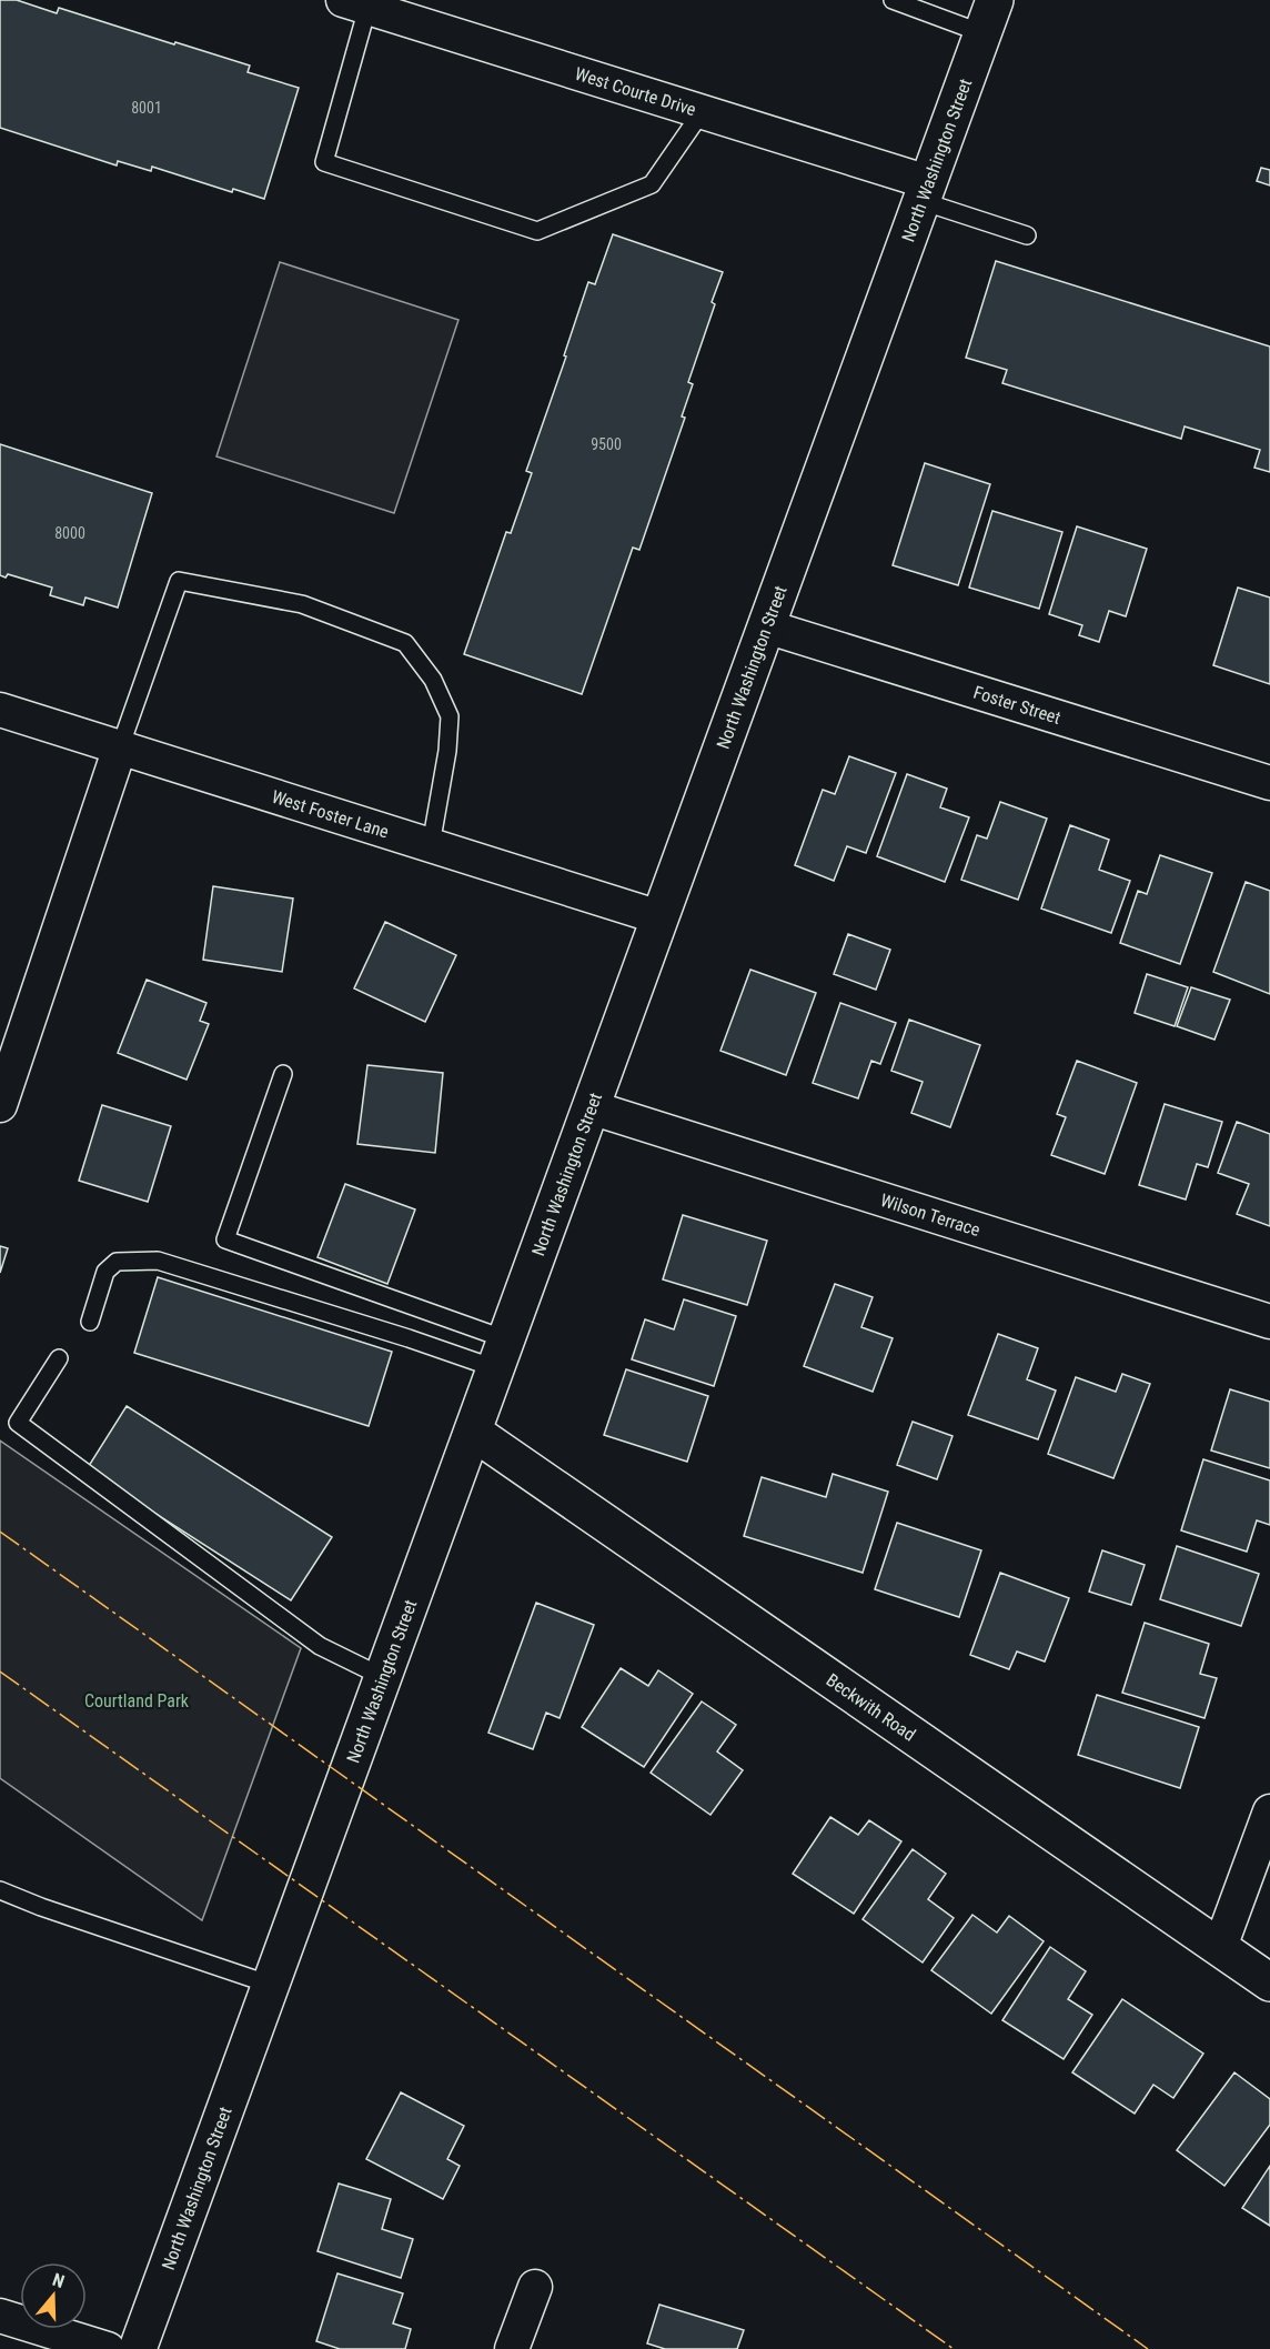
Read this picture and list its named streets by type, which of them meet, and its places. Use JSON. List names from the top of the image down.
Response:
{
  "streets": {
    "street": [
      "West Courte Drive",
      "North Washington Street",
      "Foster Street",
      "West Foster Lane",
      "Wilson Terrace",
      "Beckwith Road"
    ]
  },
  "crossings": [
    ["West Courte Drive", "North Washington Street"],
    ["North Washington Street", "Foster Street"],
    ["North Washington Street", "West Foster Lane"],
    ["North Washington Street", "Wilson Terrace"],
    ["North Washington Street", "Beckwith Road"]
  ],
  "parks": ["Courtland Park"],
  "house_numbers": ["8001", "9500", "8000"],
  "north": "top"
}
